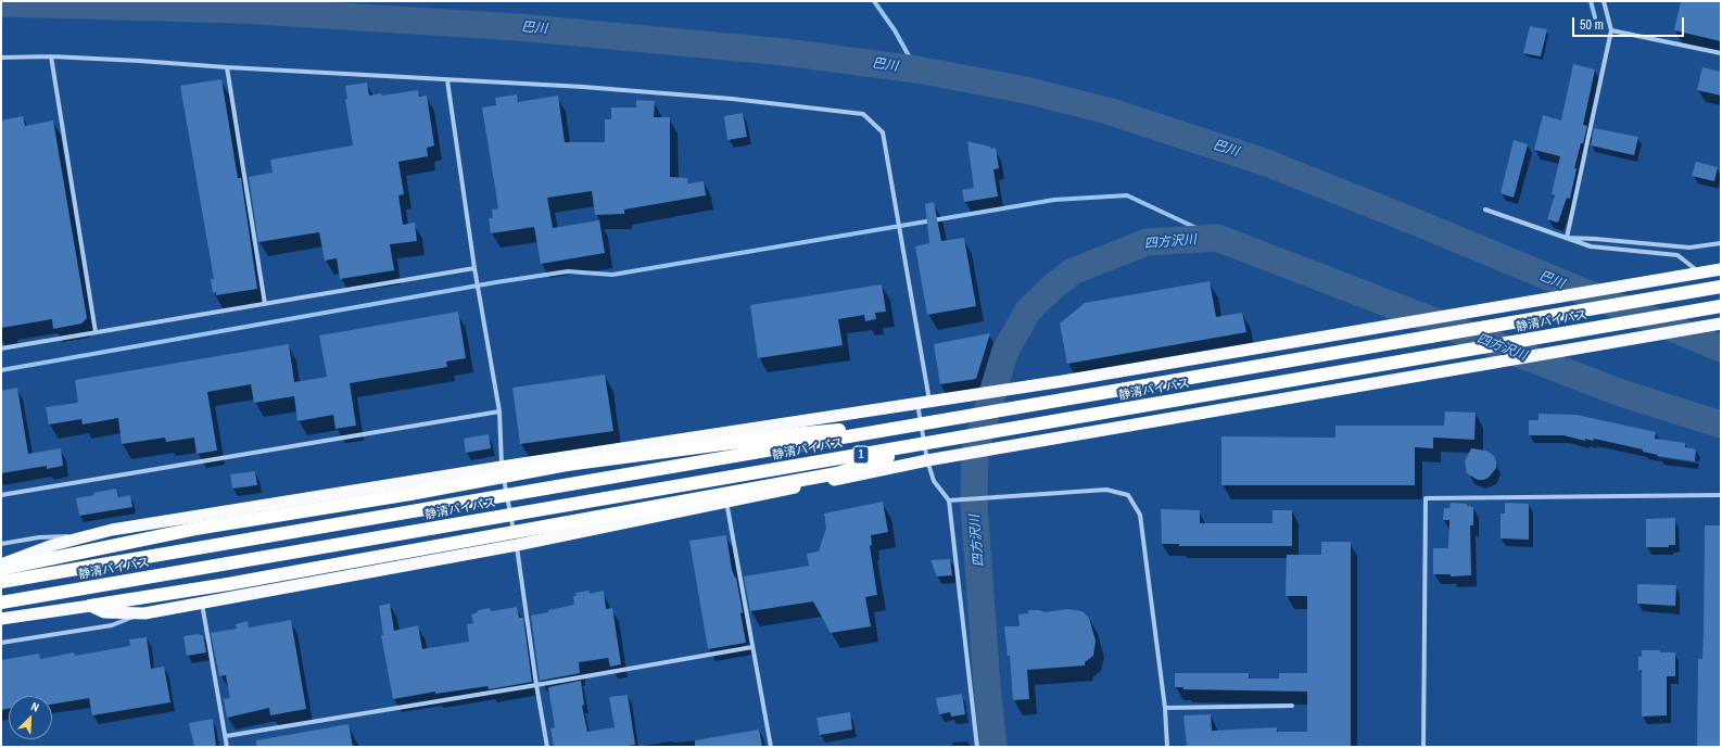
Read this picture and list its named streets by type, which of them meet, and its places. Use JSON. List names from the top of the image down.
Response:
{
  "streets": {
    "highway": ["静清バイパス", "1"]
  },
  "water": ["巴川", "四方沢川"],
  "scale_bar": "50 m",
  "north": "top right"
}
